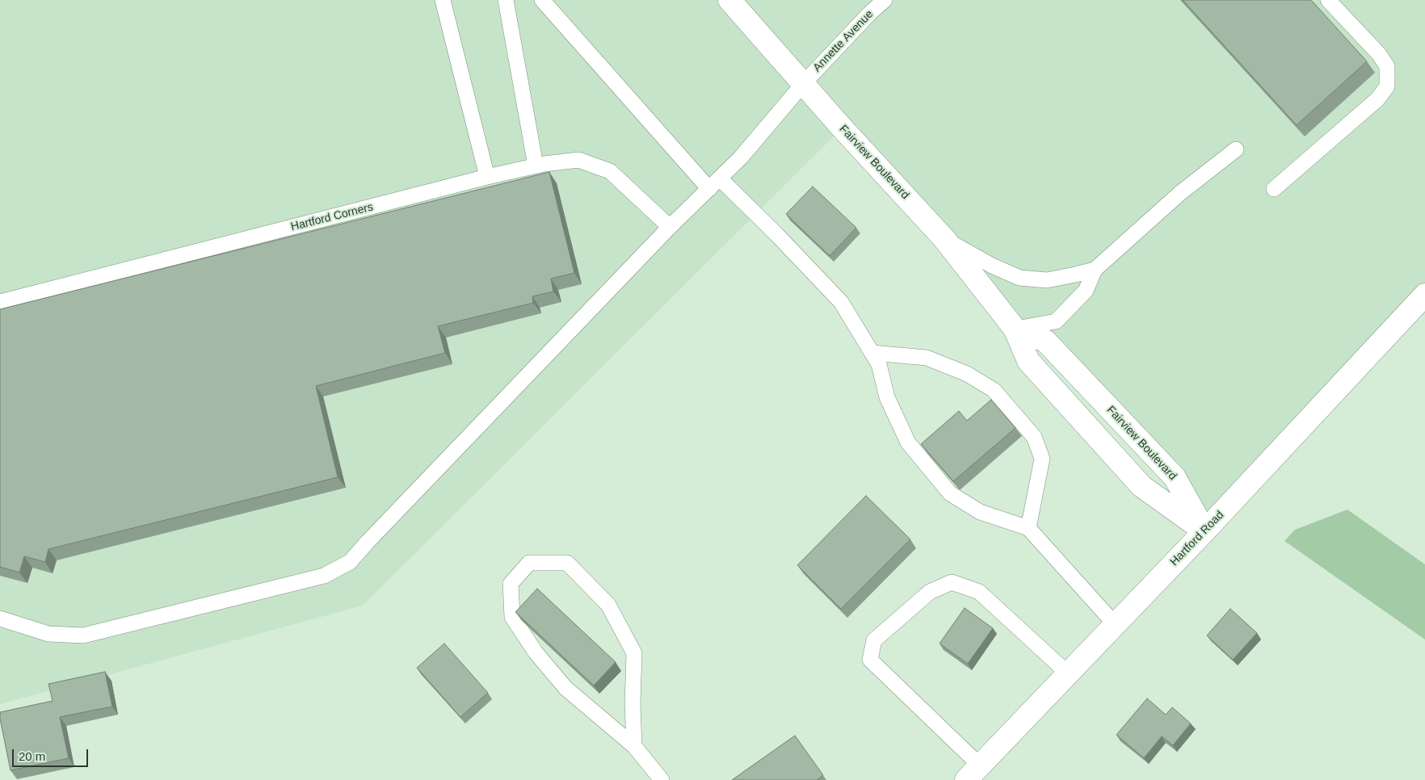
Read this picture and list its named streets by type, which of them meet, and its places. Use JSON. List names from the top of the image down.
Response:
{
  "streets": {
    "street": ["Fairview Boulevard", "Hartford Road"],
    "lane": ["Annette Avenue", "Hartford Corners"]
  },
  "crossings": [
    ["Annette Avenue", "Fairview Boulevard"],
    ["Annette Avenue", "Hartford Corners"],
    ["Fairview Boulevard", "Hartford Road"]
  ],
  "scale_bar": "20 m"
}
